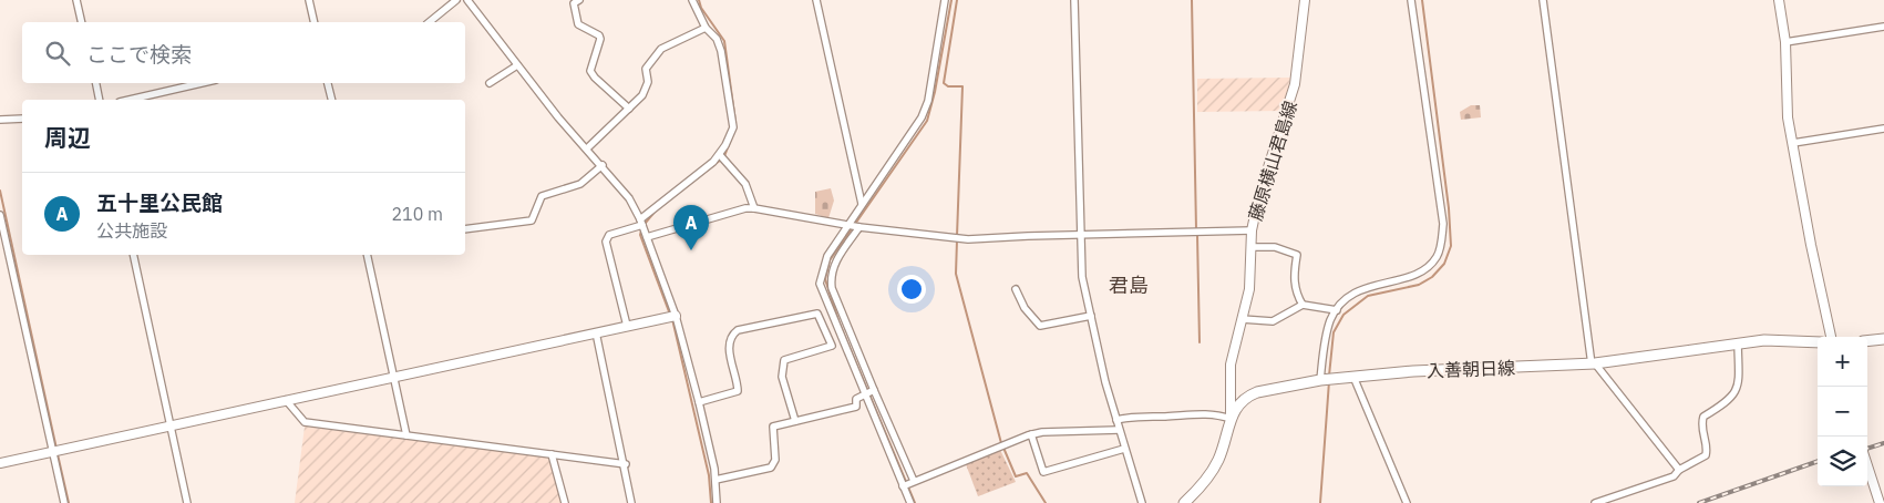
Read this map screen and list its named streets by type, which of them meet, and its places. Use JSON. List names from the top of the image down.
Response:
{
  "streets": {
    "main road": ["入善朝日線"],
    "street": ["藤原横山君島線"]
  },
  "crossings": [
    ["藤原横山君島線", "入善朝日線"]
  ],
  "districts": ["君島"],
  "page": {
    "search": "ここで検索",
    "heading": "周辺",
    "list": [
      {
        "mark": "A",
        "name": "五十里公民館",
        "note": "公共施設",
        "value": "210 m"
      }
    ],
    "pins": "A",
    "map_buttons": ["+", "−"]
  }
}
